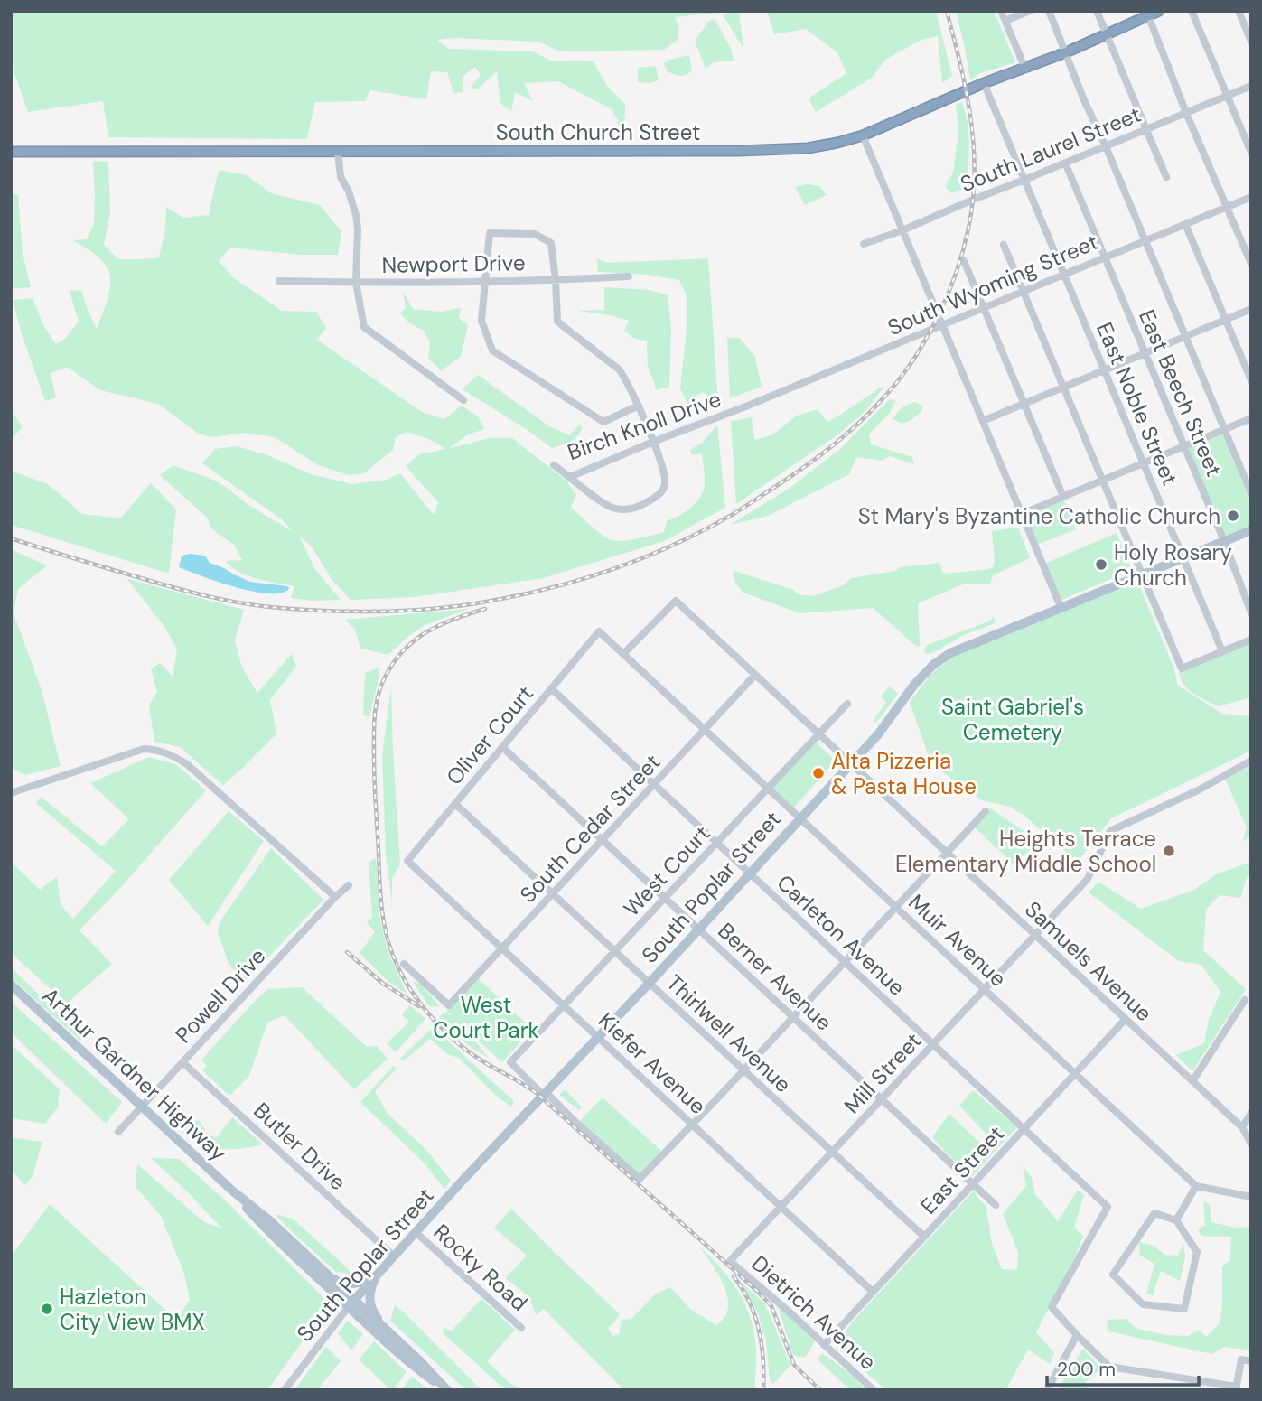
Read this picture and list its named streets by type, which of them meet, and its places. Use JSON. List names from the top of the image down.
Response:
{
  "streets": {
    "highway": ["South Church Street"],
    "main road": ["South Poplar Street", "Arthur Gardner Highway"],
    "street": [
      "South Laurel Street",
      "Newport Drive",
      "South Wyoming Street",
      "East Beech Street",
      "East Noble Street",
      "Birch Knoll Drive",
      "Oliver Court",
      "South Cedar Street",
      "West Court",
      "Carleton Avenue",
      "Muir Avenue",
      "Samuels Avenue",
      "Berner Avenue",
      "Powell Drive",
      "Thirlwell Avenue",
      "Kiefer Avenue",
      "Mill Street",
      "Butler Drive",
      "East Street",
      "Rocky Road",
      "Dietrich Avenue"
    ]
  },
  "crossings": [
    ["South Church Street", "East Noble Street"],
    ["South Laurel Street", "East Beech Street"],
    ["South Laurel Street", "East Noble Street"],
    ["South Wyoming Street", "East Beech Street"],
    ["South Wyoming Street", "East Noble Street"],
    ["South Wyoming Street", "Birch Knoll Drive"],
    ["East Beech Street", "South Poplar Street"],
    ["East Noble Street", "South Poplar Street"],
    ["Oliver Court", "Carleton Avenue"],
    ["Oliver Court", "Muir Avenue"],
    ["Oliver Court", "Berner Avenue"],
    ["Oliver Court", "Thirlwell Avenue"],
    ["Oliver Court", "Kiefer Avenue"],
    ["South Cedar Street", "Carleton Avenue"],
    ["South Cedar Street", "Muir Avenue"],
    ["South Cedar Street", "Samuels Avenue"],
    ["South Cedar Street", "Berner Avenue"],
    ["South Cedar Street", "Thirlwell Avenue"],
    ["South Cedar Street", "Kiefer Avenue"],
    ["West Court", "South Poplar Street"],
    ["West Court", "Carleton Avenue"],
    ["West Court", "Muir Avenue"],
    ["West Court", "Samuels Avenue"],
    ["West Court", "Berner Avenue"],
    ["West Court", "Thirlwell Avenue"],
    ["West Court", "Kiefer Avenue"],
    ["South Poplar Street", "Carleton Avenue"],
    ["South Poplar Street", "Muir Avenue"],
    ["South Poplar Street", "Samuels Avenue"],
    ["South Poplar Street", "Berner Avenue"],
    ["South Poplar Street", "Thirlwell Avenue"],
    ["South Poplar Street", "Kiefer Avenue"],
    ["South Poplar Street", "Arthur Gardner Highway"],
    ["South Poplar Street", "Butler Drive"],
    ["South Poplar Street", "Rocky Road"],
    ["Carleton Avenue", "Mill Street"],
    ["Carleton Avenue", "East Street"],
    ["Muir Avenue", "Samuels Avenue"],
    ["Muir Avenue", "Mill Street"],
    ["Muir Avenue", "East Street"],
    ["Samuels Avenue", "Mill Street"],
    ["Samuels Avenue", "East Street"],
    ["Berner Avenue", "Mill Street"],
    ["Berner Avenue", "East Street"],
    ["Powell Drive", "Arthur Gardner Highway"],
    ["Powell Drive", "Butler Drive"],
    ["Thirlwell Avenue", "Mill Street"],
    ["Thirlwell Avenue", "East Street"],
    ["Kiefer Avenue", "Mill Street"],
    ["Kiefer Avenue", "East Street"],
    ["Mill Street", "Dietrich Avenue"],
    ["East Street", "Dietrich Avenue"]
  ],
  "parks": ["Saint Gabriel's Cemetery", "West Court Park"],
  "places": [
    "St Mary's Byzantine Catholic Church",
    "Holy Rosary Church",
    "Alta Pizzeria & Pasta House",
    "Heights Terrace Elementary Middle School",
    "Hazleton City View BMX"
  ],
  "scale_bar": "200 m"
}
